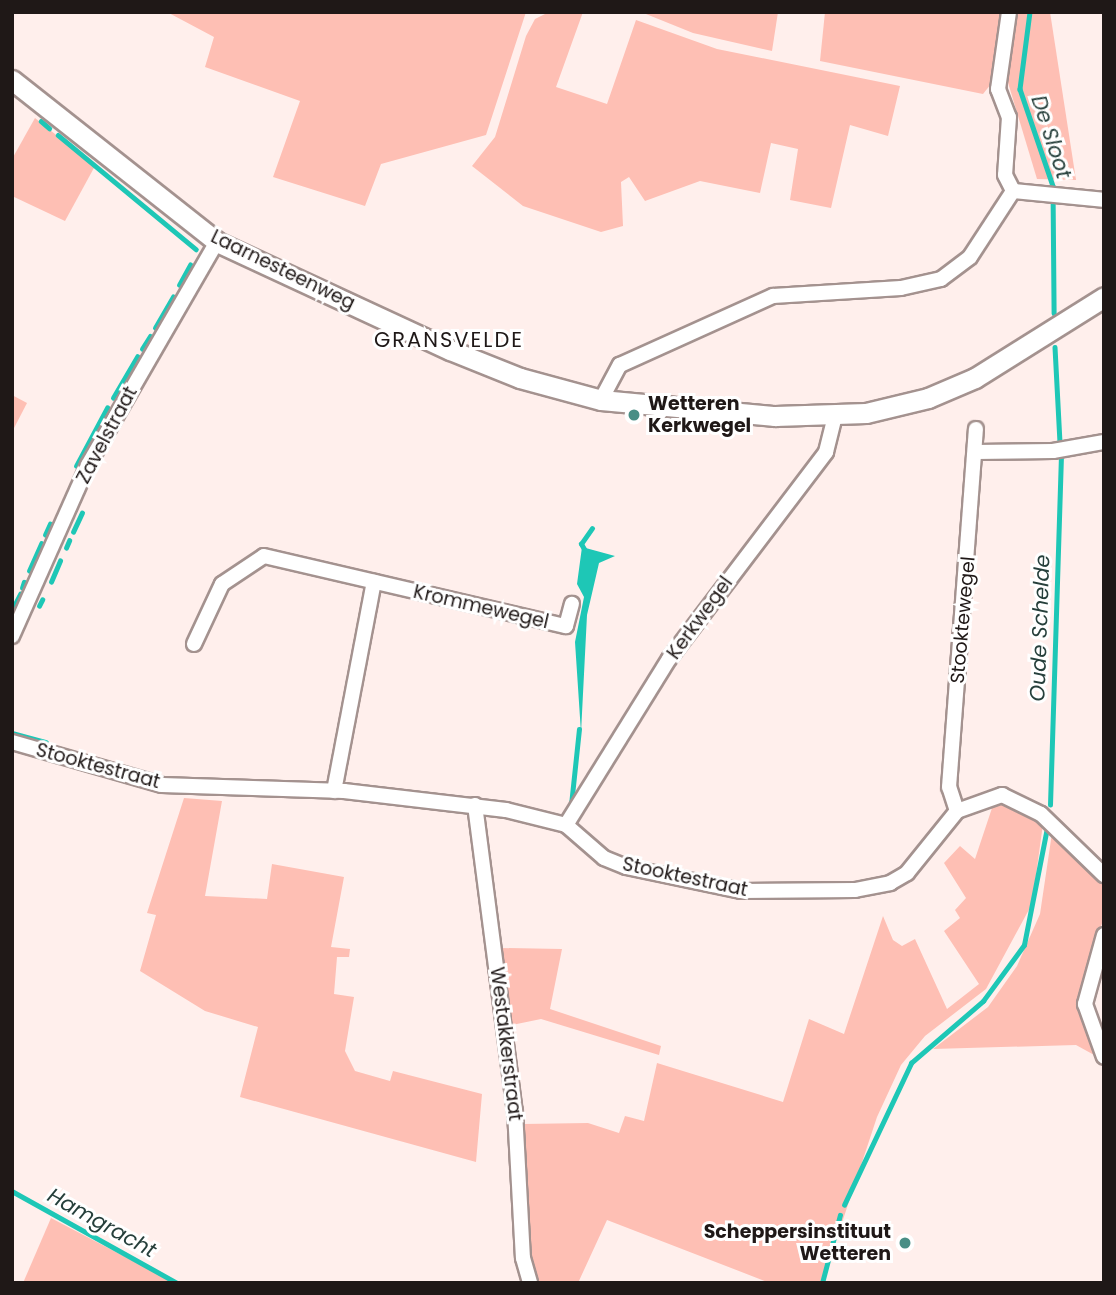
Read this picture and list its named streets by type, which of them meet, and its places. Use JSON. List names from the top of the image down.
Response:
{
  "streets": {
    "street": [
      "Laarnesteenweg",
      "Zavelstraat",
      "Krommewegel",
      "Kerkwegel",
      "Stooktewegel",
      "Stooktestraat",
      "Westakkerstraat"
    ]
  },
  "crossings": [
    ["Laarnesteenweg", "Zavelstraat"],
    ["Laarnesteenweg", "Kerkwegel"],
    ["Kerkwegel", "Stooktestraat"],
    ["Stooktewegel", "Stooktestraat"],
    ["Stooktestraat", "Westakkerstraat"]
  ],
  "districts": ["GRANSVELDE"],
  "water": ["De Sloot", "Oude Schelde", "Hamgracht"],
  "places": ["Wetteren Kerkwegel", "Scheppersinstituut Wetteren"]
}
